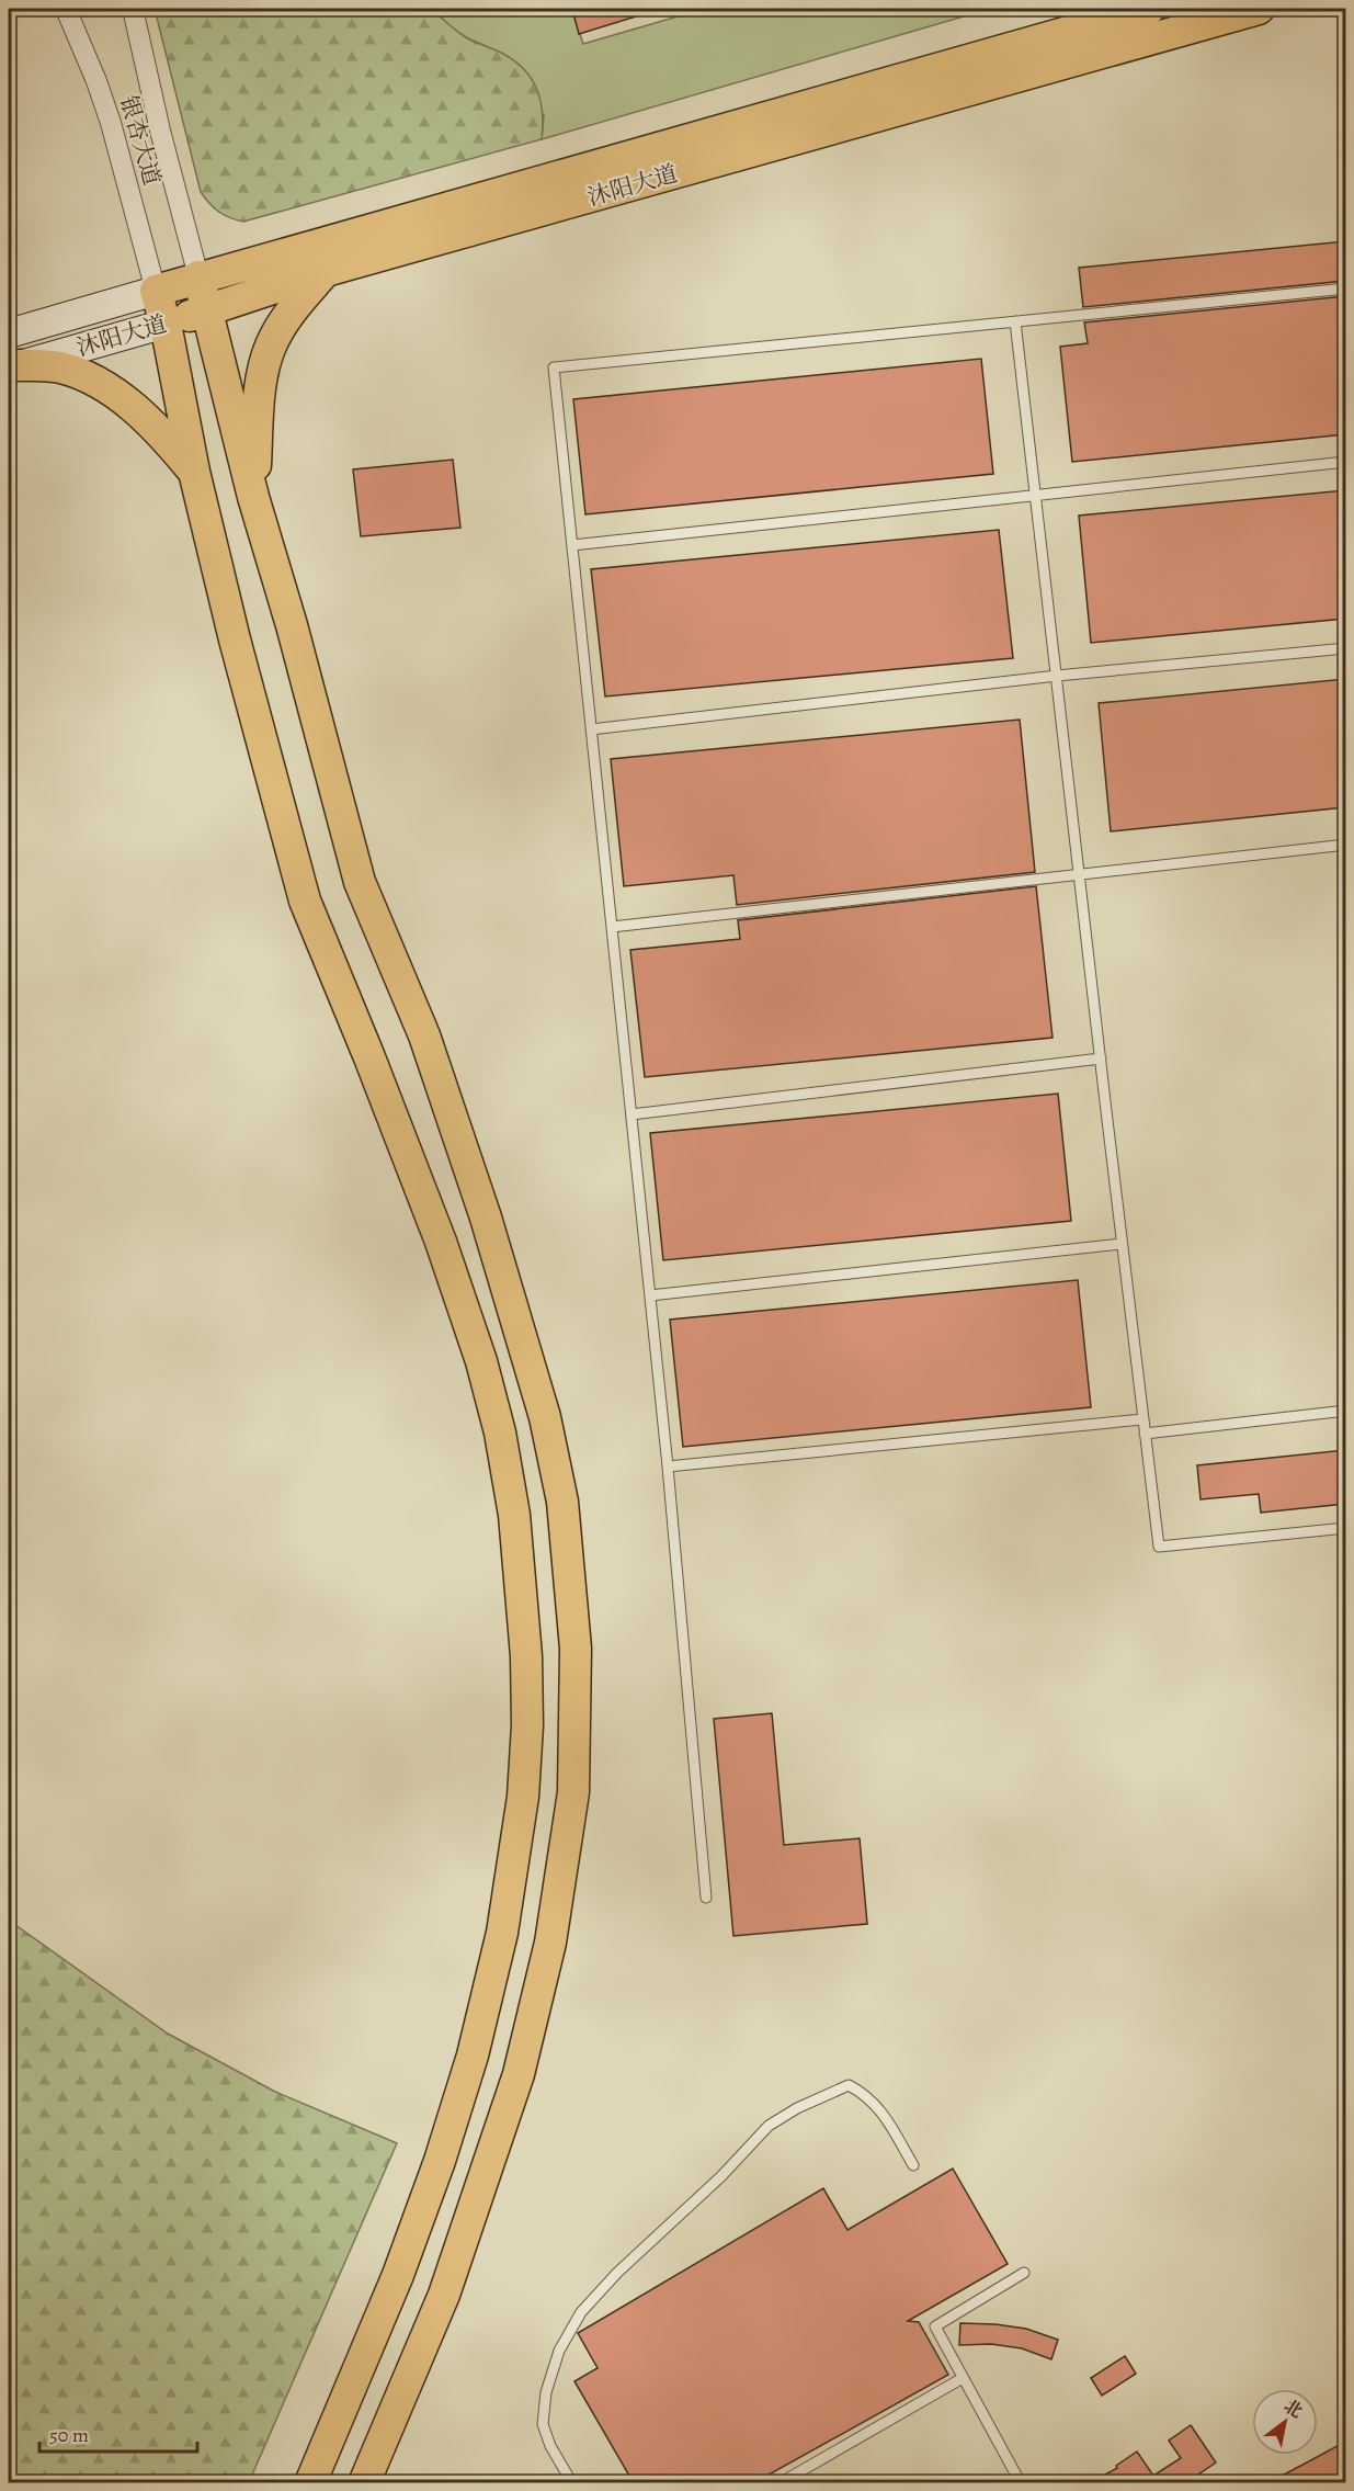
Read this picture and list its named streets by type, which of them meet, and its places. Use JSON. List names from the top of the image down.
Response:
{
  "streets": {
    "main road": ["沐阳大道"],
    "street": ["银杏大道"]
  },
  "crossings": [
    ["银杏大道", "沐阳大道"]
  ],
  "scale_bar": "50 m",
  "north": "top right"
}
